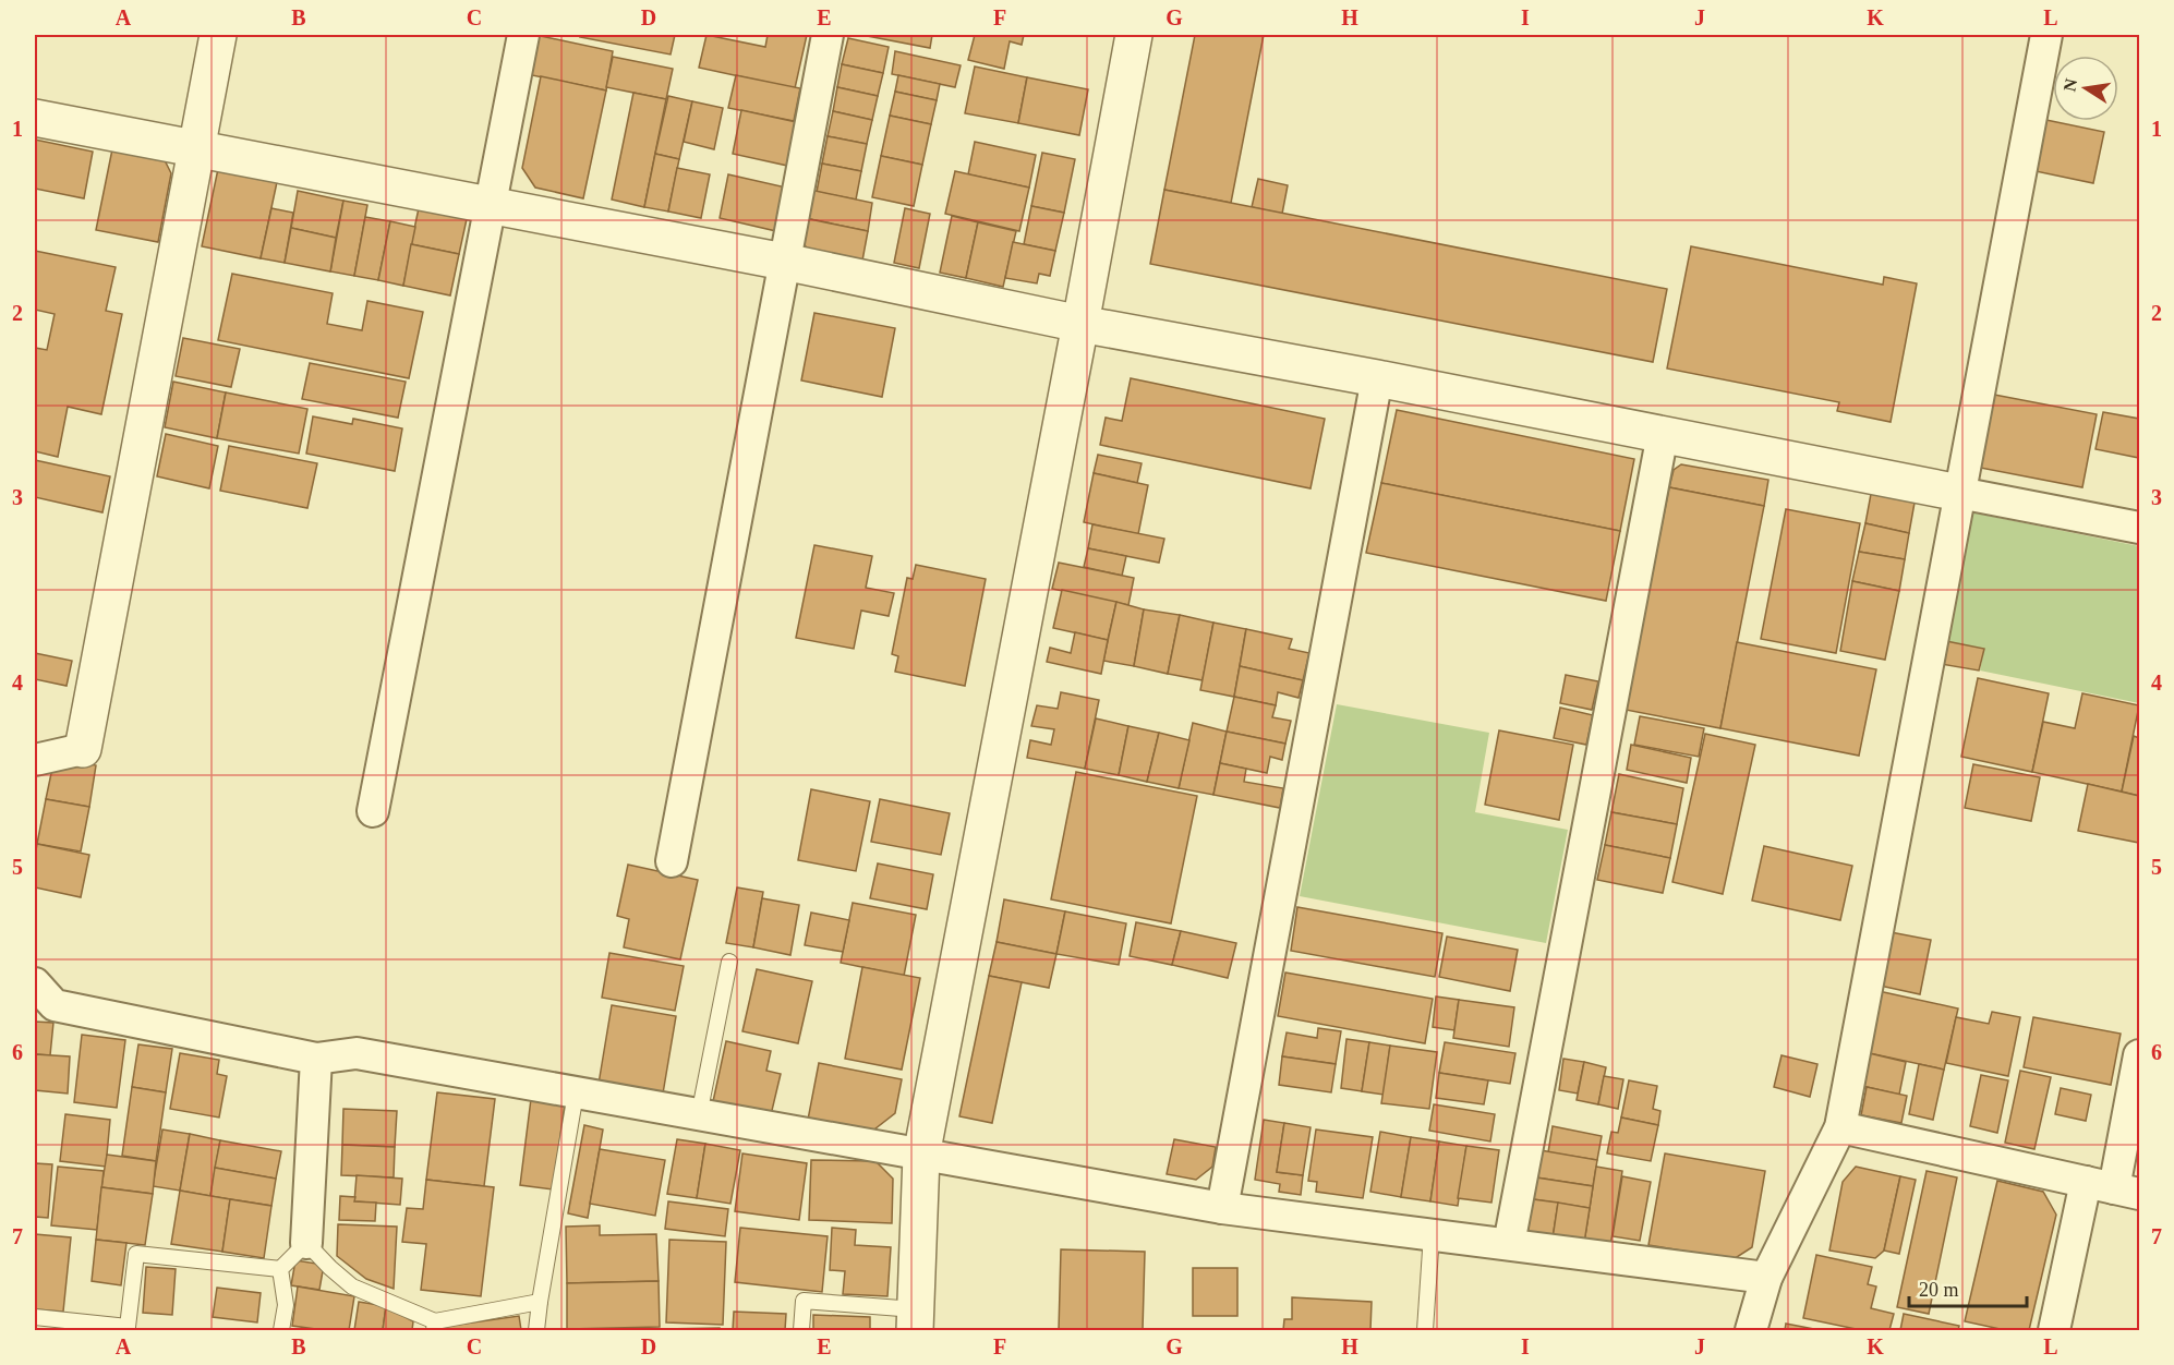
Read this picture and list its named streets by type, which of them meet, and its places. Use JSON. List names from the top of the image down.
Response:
{
  "scale_bar": "20 m",
  "north": "left",
  "grid": {
    "columns": [
      "A",
      "B",
      "C",
      "D",
      "E",
      "F",
      "G",
      "H",
      "I",
      "J",
      "K",
      "L"
    ],
    "rows": [
      "1",
      "2",
      "3",
      "4",
      "5",
      "6",
      "7"
    ]
  }
}
